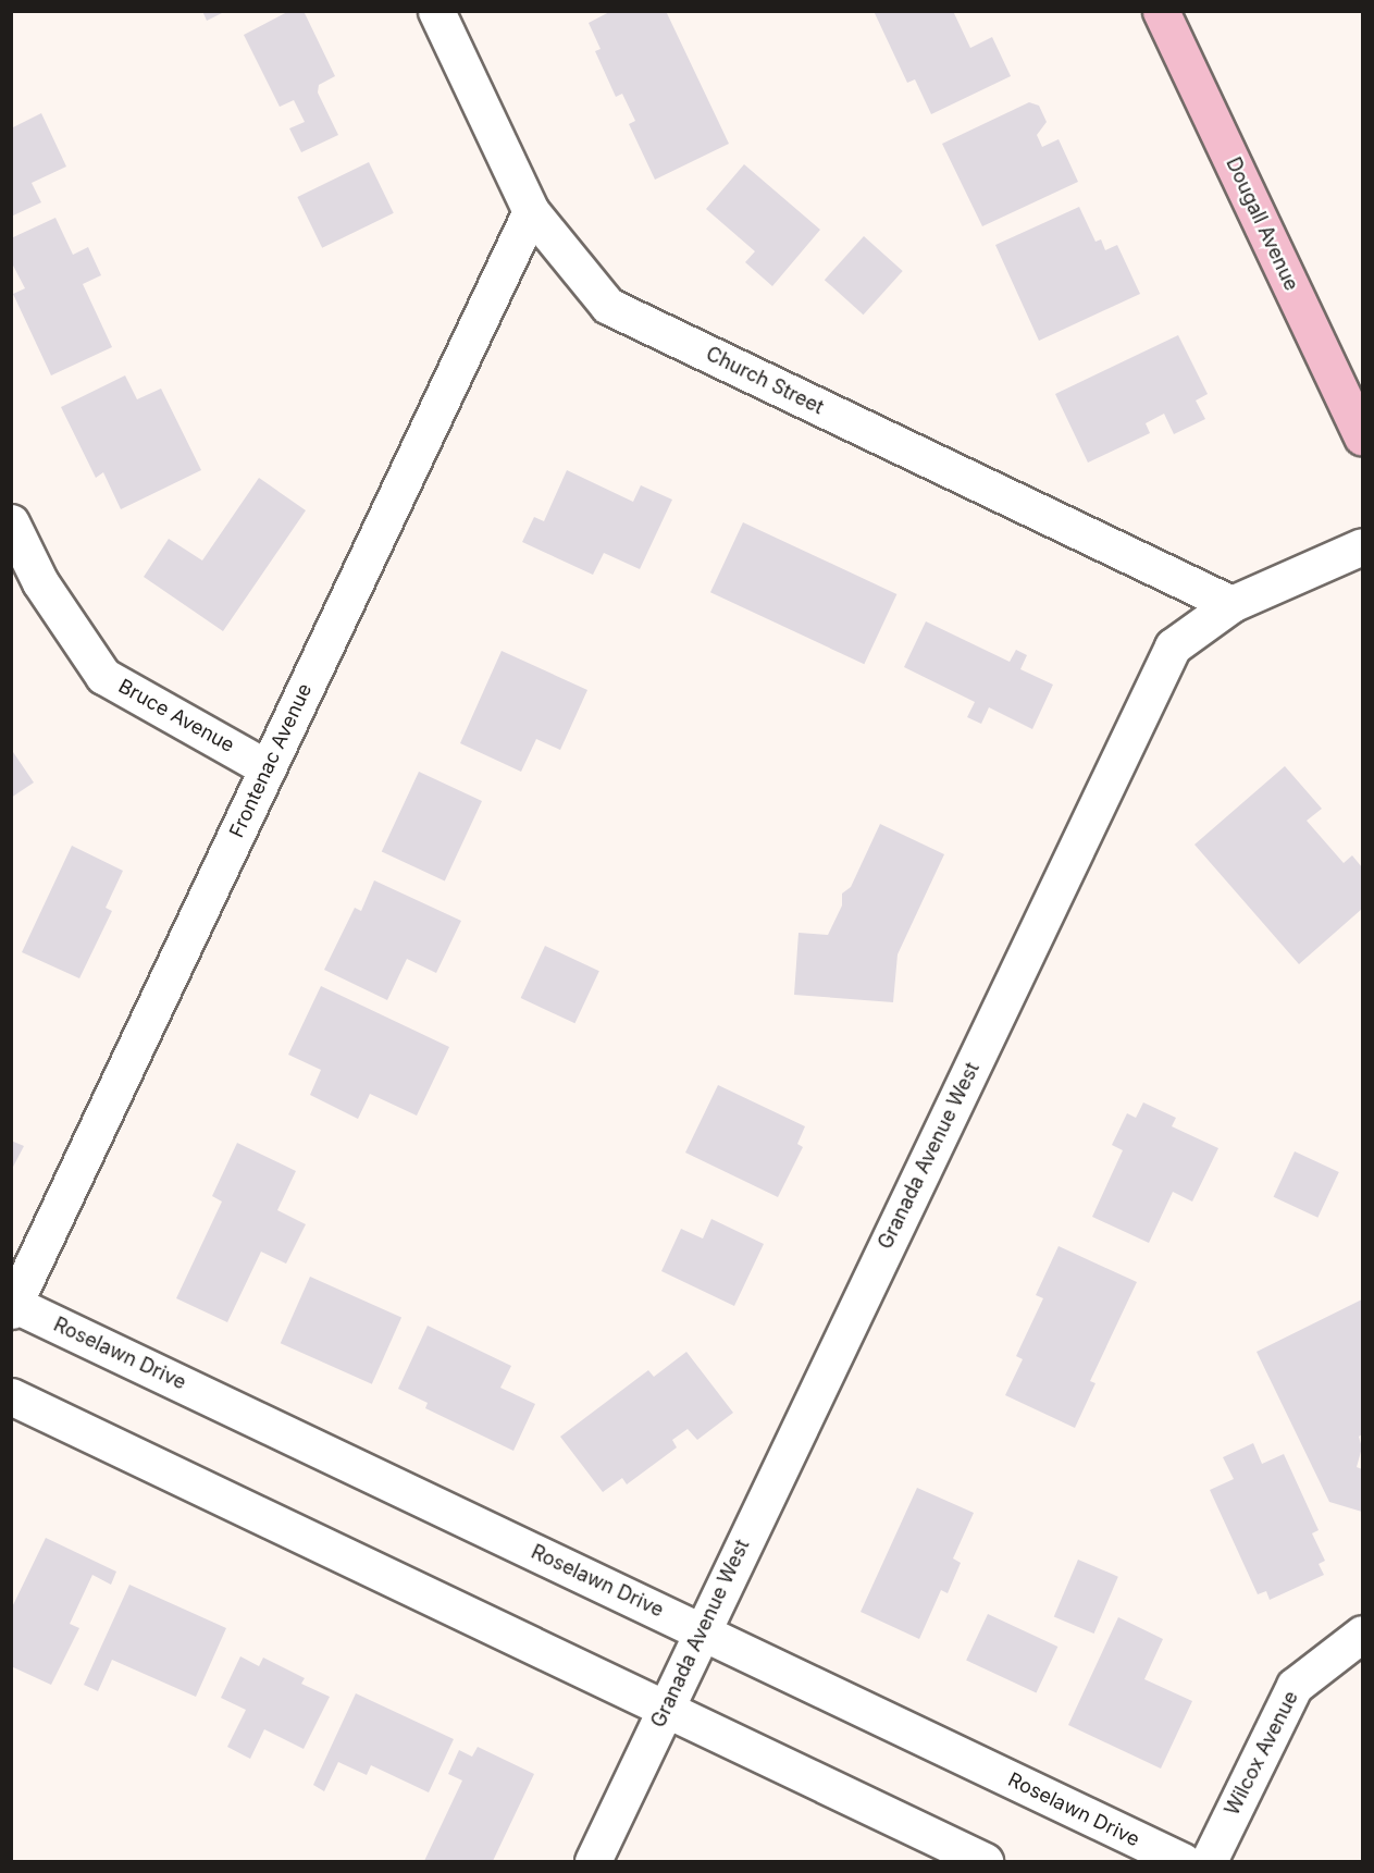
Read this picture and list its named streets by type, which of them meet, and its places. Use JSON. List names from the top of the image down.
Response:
{
  "streets": {
    "main road": ["Dougall Avenue"],
    "street": [
      "Church Street",
      "Bruce Avenue",
      "Frontenac Avenue",
      "Granada Avenue West",
      "Roselawn Drive",
      "Wilcox Avenue"
    ]
  },
  "crossings": [
    ["Church Street", "Frontenac Avenue"],
    ["Church Street", "Granada Avenue West"],
    ["Bruce Avenue", "Frontenac Avenue"],
    ["Frontenac Avenue", "Roselawn Drive"],
    ["Granada Avenue West", "Roselawn Drive"]
  ]
}
